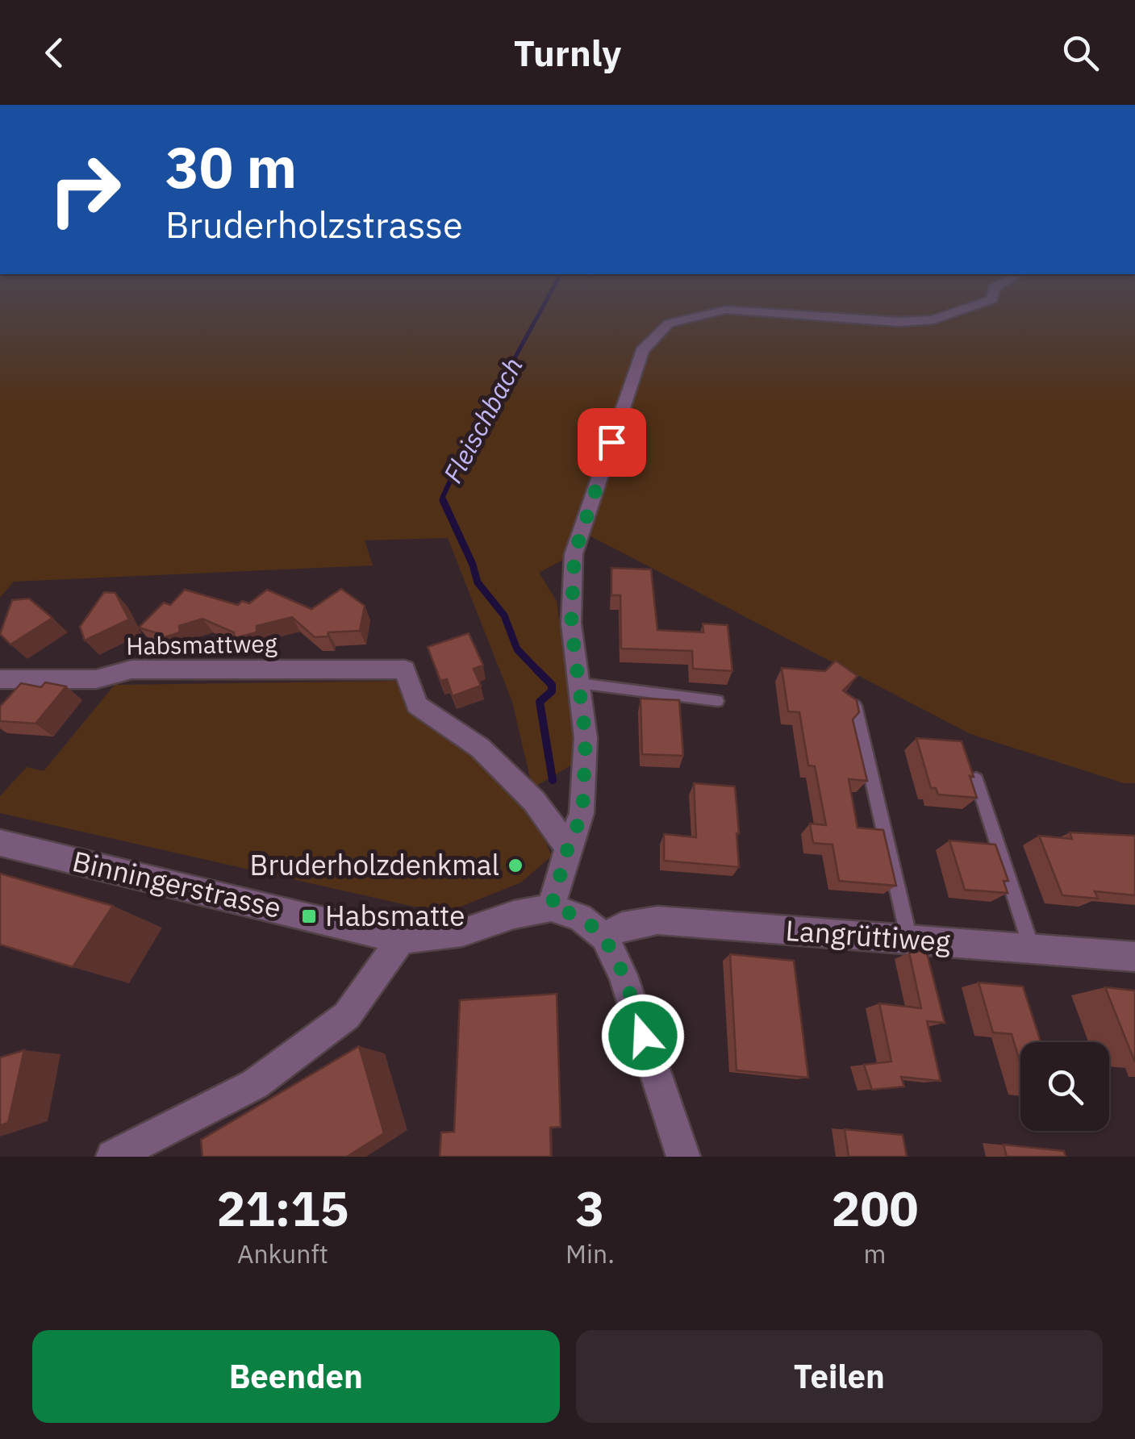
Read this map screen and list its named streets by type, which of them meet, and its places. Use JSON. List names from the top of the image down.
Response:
{
  "streets": {
    "street": ["Habsmattweg", "Binningerstrasse", "Langrüttiweg"]
  },
  "water": ["Fleischbach"],
  "places": {
    "other": ["Bruderholzdenkmal"],
    "transit": ["Habsmatte"]
  },
  "page": {
    "header": "Turnly",
    "turn": ["30 m", "Bruderholzstrasse"],
    "eta": [
      "21:15",
      "Ankunft",
      "3",
      "Min.",
      "200",
      "m"
    ],
    "buttons": ["Beenden", "Teilen"]
  }
}
